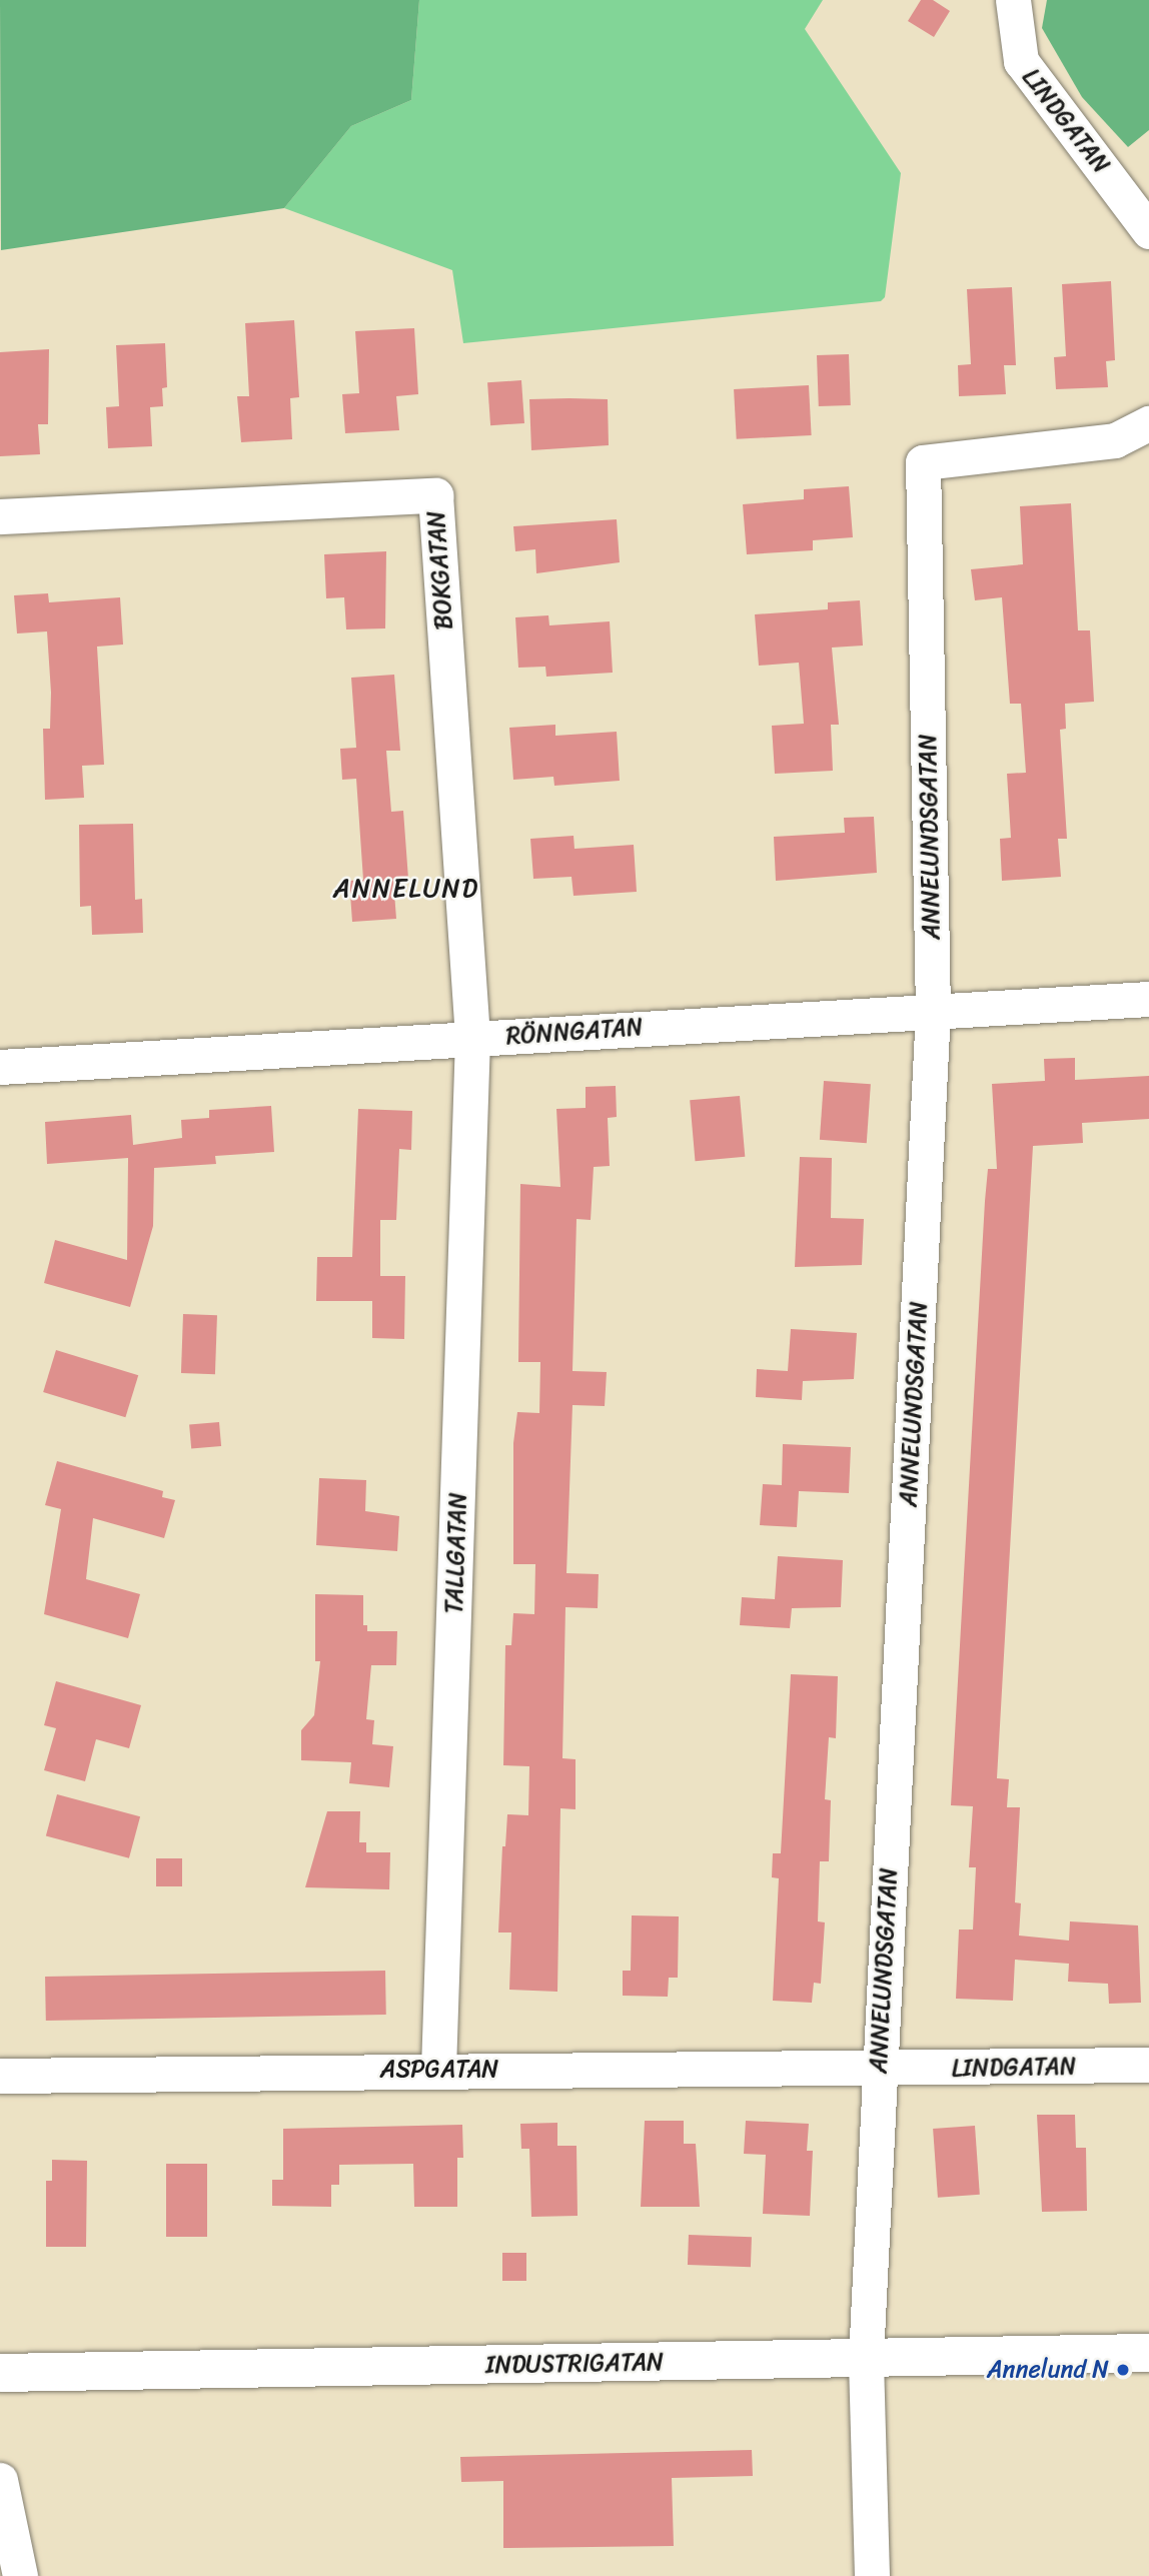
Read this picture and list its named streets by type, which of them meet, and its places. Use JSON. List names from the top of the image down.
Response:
{
  "streets": {
    "street": [
      "LINDGATAN",
      "BOKGATAN",
      "ANNELUNDSGATAN",
      "RÖNNGATAN",
      "TALLGATAN",
      "ASPGATAN",
      "INDUSTRIGATAN"
    ]
  },
  "crossings": [
    ["LINDGATAN", "ANNELUNDSGATAN"],
    ["LINDGATAN", "ASPGATAN"],
    ["BOKGATAN", "RÖNNGATAN"],
    ["BOKGATAN", "TALLGATAN"],
    ["ANNELUNDSGATAN", "RÖNNGATAN"],
    ["ANNELUNDSGATAN", "ASPGATAN"],
    ["ANNELUNDSGATAN", "INDUSTRIGATAN"],
    ["RÖNNGATAN", "TALLGATAN"],
    ["TALLGATAN", "ASPGATAN"]
  ],
  "districts": ["ANNELUND"],
  "places": ["Annelund N"]
}
